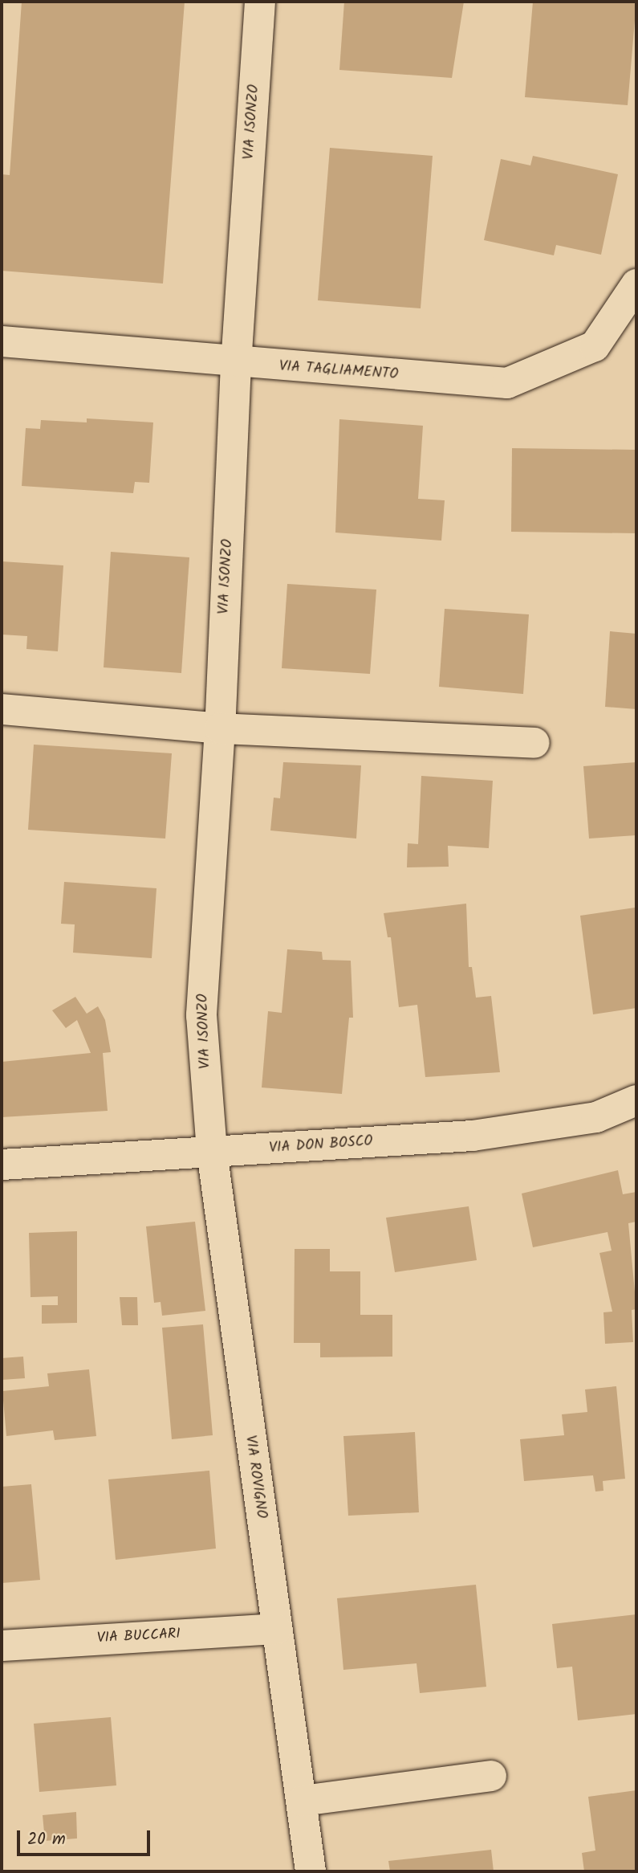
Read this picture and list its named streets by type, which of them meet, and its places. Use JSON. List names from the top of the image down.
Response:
{
  "streets": {
    "street": [
      "VIA ISONZO",
      "VIA TAGLIAMENTO",
      "VIA DON BOSCO",
      "VIA ROVIGNO",
      "VIA BUCCARI"
    ]
  },
  "crossings": [
    ["VIA ISONZO", "VIA TAGLIAMENTO"],
    ["VIA ISONZO", "VIA DON BOSCO"],
    ["VIA ISONZO", "VIA ROVIGNO"],
    ["VIA DON BOSCO", "VIA ROVIGNO"],
    ["VIA ROVIGNO", "VIA BUCCARI"]
  ],
  "scale_bar": "20 m"
}
